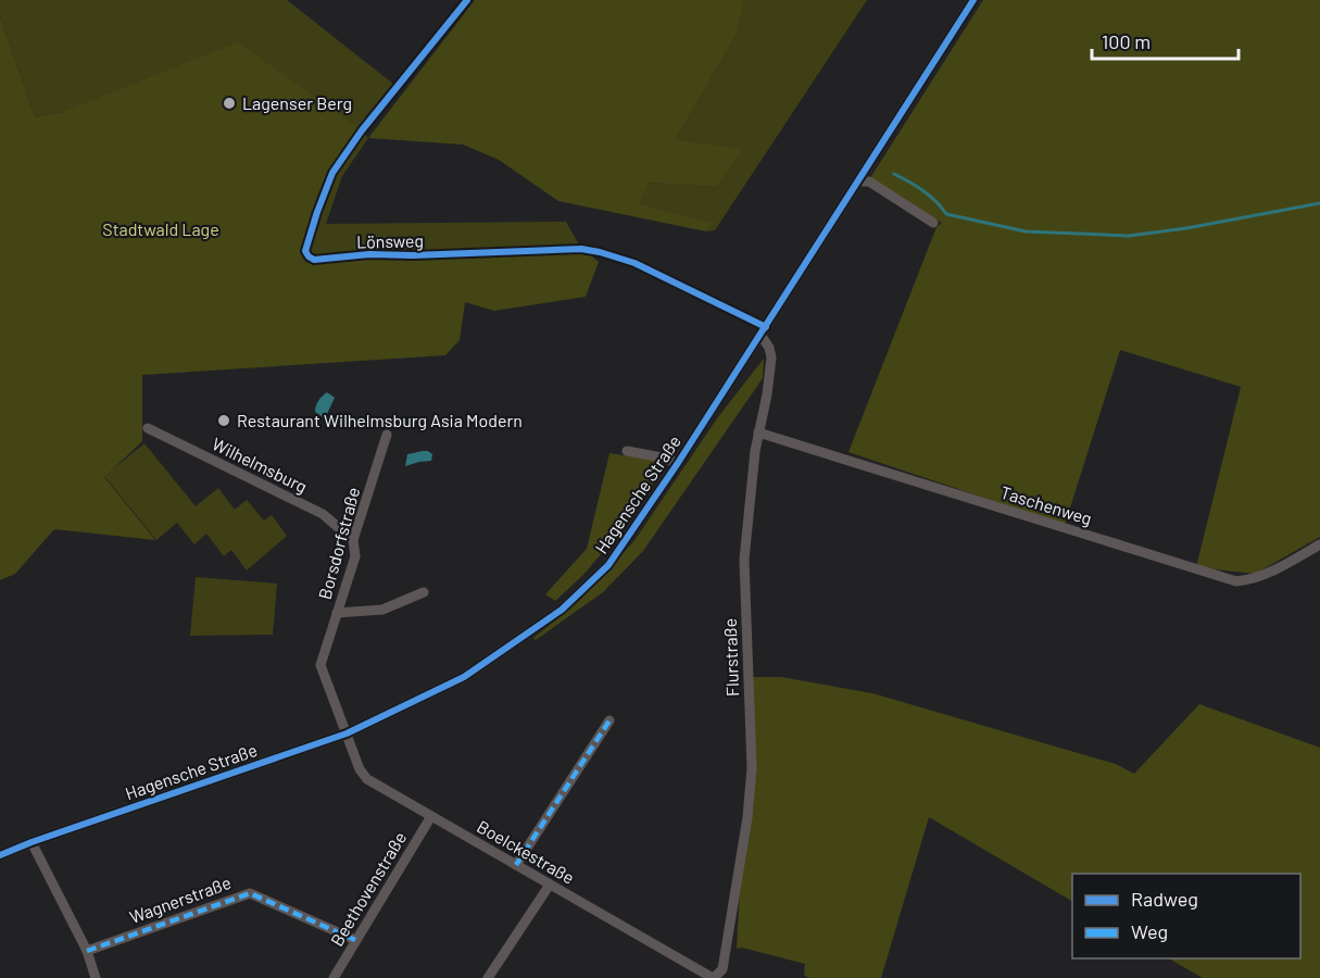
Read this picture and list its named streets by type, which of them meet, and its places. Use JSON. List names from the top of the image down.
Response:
{
  "streets": {
    "street": [
      "Lönsweg",
      "Wilhelmsburg",
      "Hagensche Straße",
      "Taschenweg",
      "Borsdorfstraße",
      "Flurstraße",
      "Boelckestraße",
      "Beethovenstraße",
      "Wagnerstraße"
    ]
  },
  "crossings": [
    ["Lönsweg", "Hagensche Straße"],
    ["Lönsweg", "Flurstraße"],
    ["Wilhelmsburg", "Borsdorfstraße"],
    ["Hagensche Straße", "Borsdorfstraße"],
    ["Hagensche Straße", "Flurstraße"],
    ["Hagensche Straße", "Boelckestraße"],
    ["Taschenweg", "Flurstraße"],
    ["Borsdorfstraße", "Boelckestraße"],
    ["Flurstraße", "Boelckestraße"],
    ["Boelckestraße", "Beethovenstraße"],
    ["Beethovenstraße", "Wagnerstraße"]
  ],
  "parks": ["Stadtwald Lage"],
  "places": ["Lagenser Berg", "Restaurant Wilhelmsburg Asia Modern"],
  "legend": ["Radweg", "Weg"],
  "scale_bar": "100 m"
}
